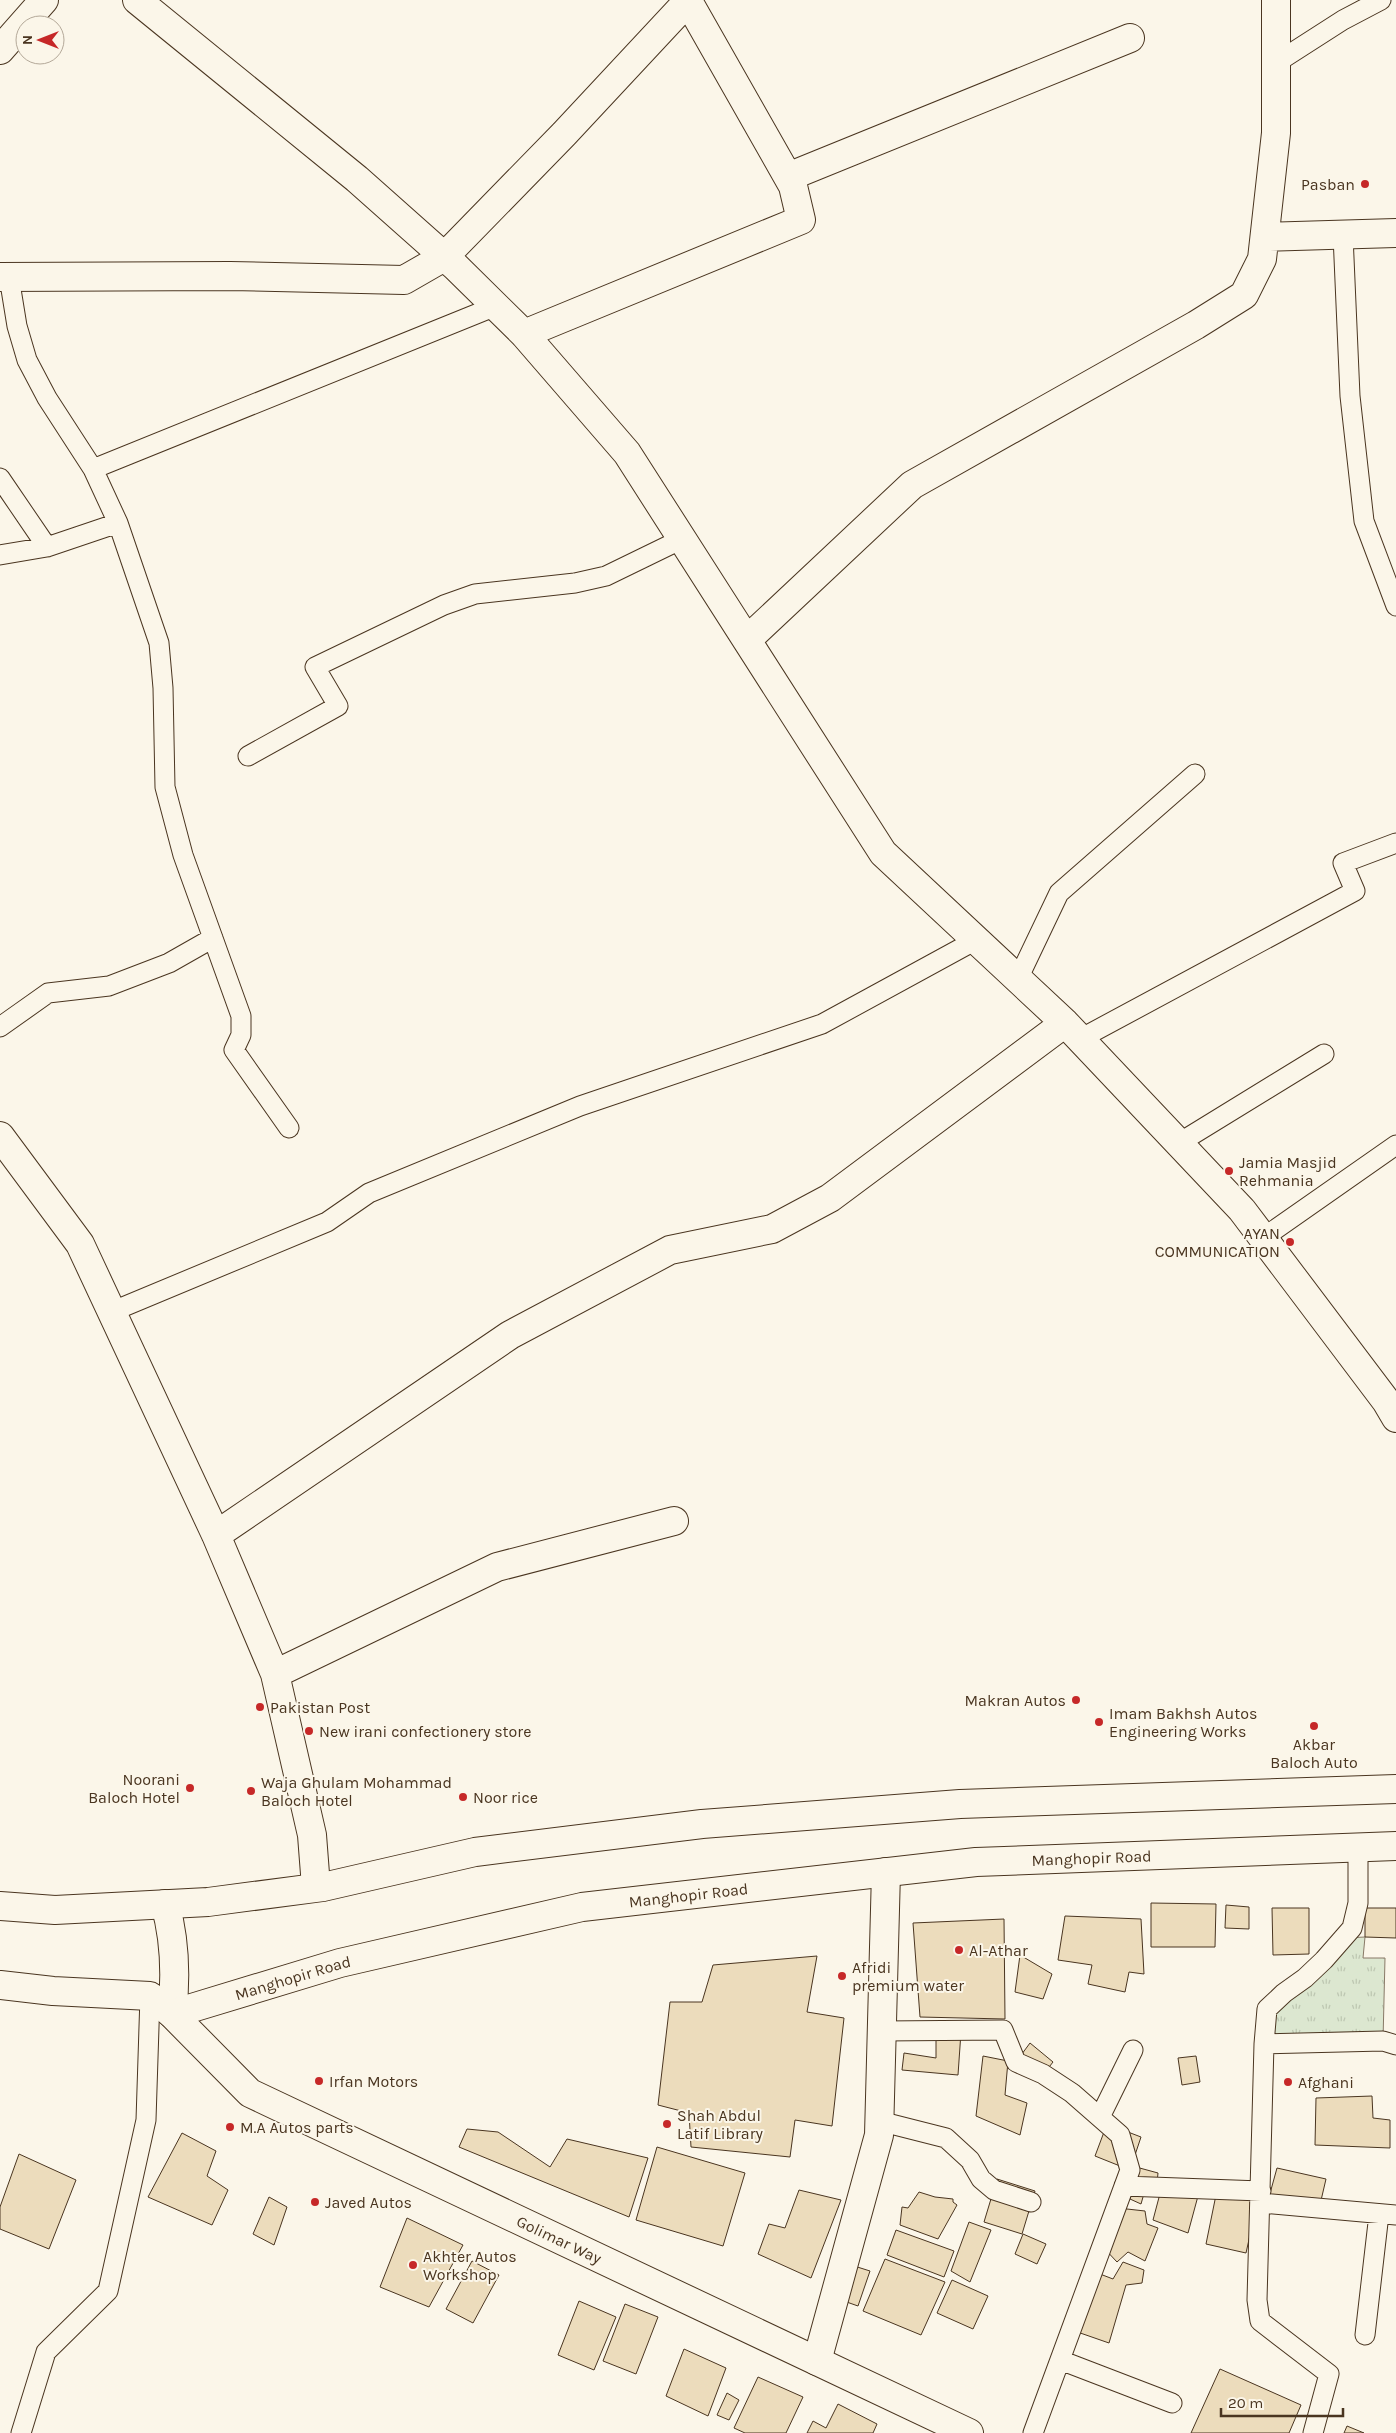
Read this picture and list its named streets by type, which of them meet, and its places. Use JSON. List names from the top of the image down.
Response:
{
  "streets": {
    "street": ["Manghopir Road", "Golimar Way"]
  },
  "crossings": [
    ["Manghopir Road", "Golimar Way"]
  ],
  "places": [
    "Pasban",
    "Jamia Masjid Rehmania",
    "AYAN COMMUNICATION",
    "Makran Autos",
    "Pakistan Post",
    "Imam Bakhsh Autos Engineering Works",
    "Akbar Baloch Auto",
    "New irani confectionery store",
    "Noorani Baloch Hotel",
    "Waja Ghulam Mohammad Baloch Hotel",
    "Noor rice",
    "Al-Athar",
    "Afridi premium water",
    "Irfan Motors",
    "Afghani",
    "Shah Abdul Latif Library",
    "M.A Autos parts",
    "Javed Autos",
    "Akhter Autos Workshop"
  ],
  "scale_bar": "20 m",
  "north": "left"
}
